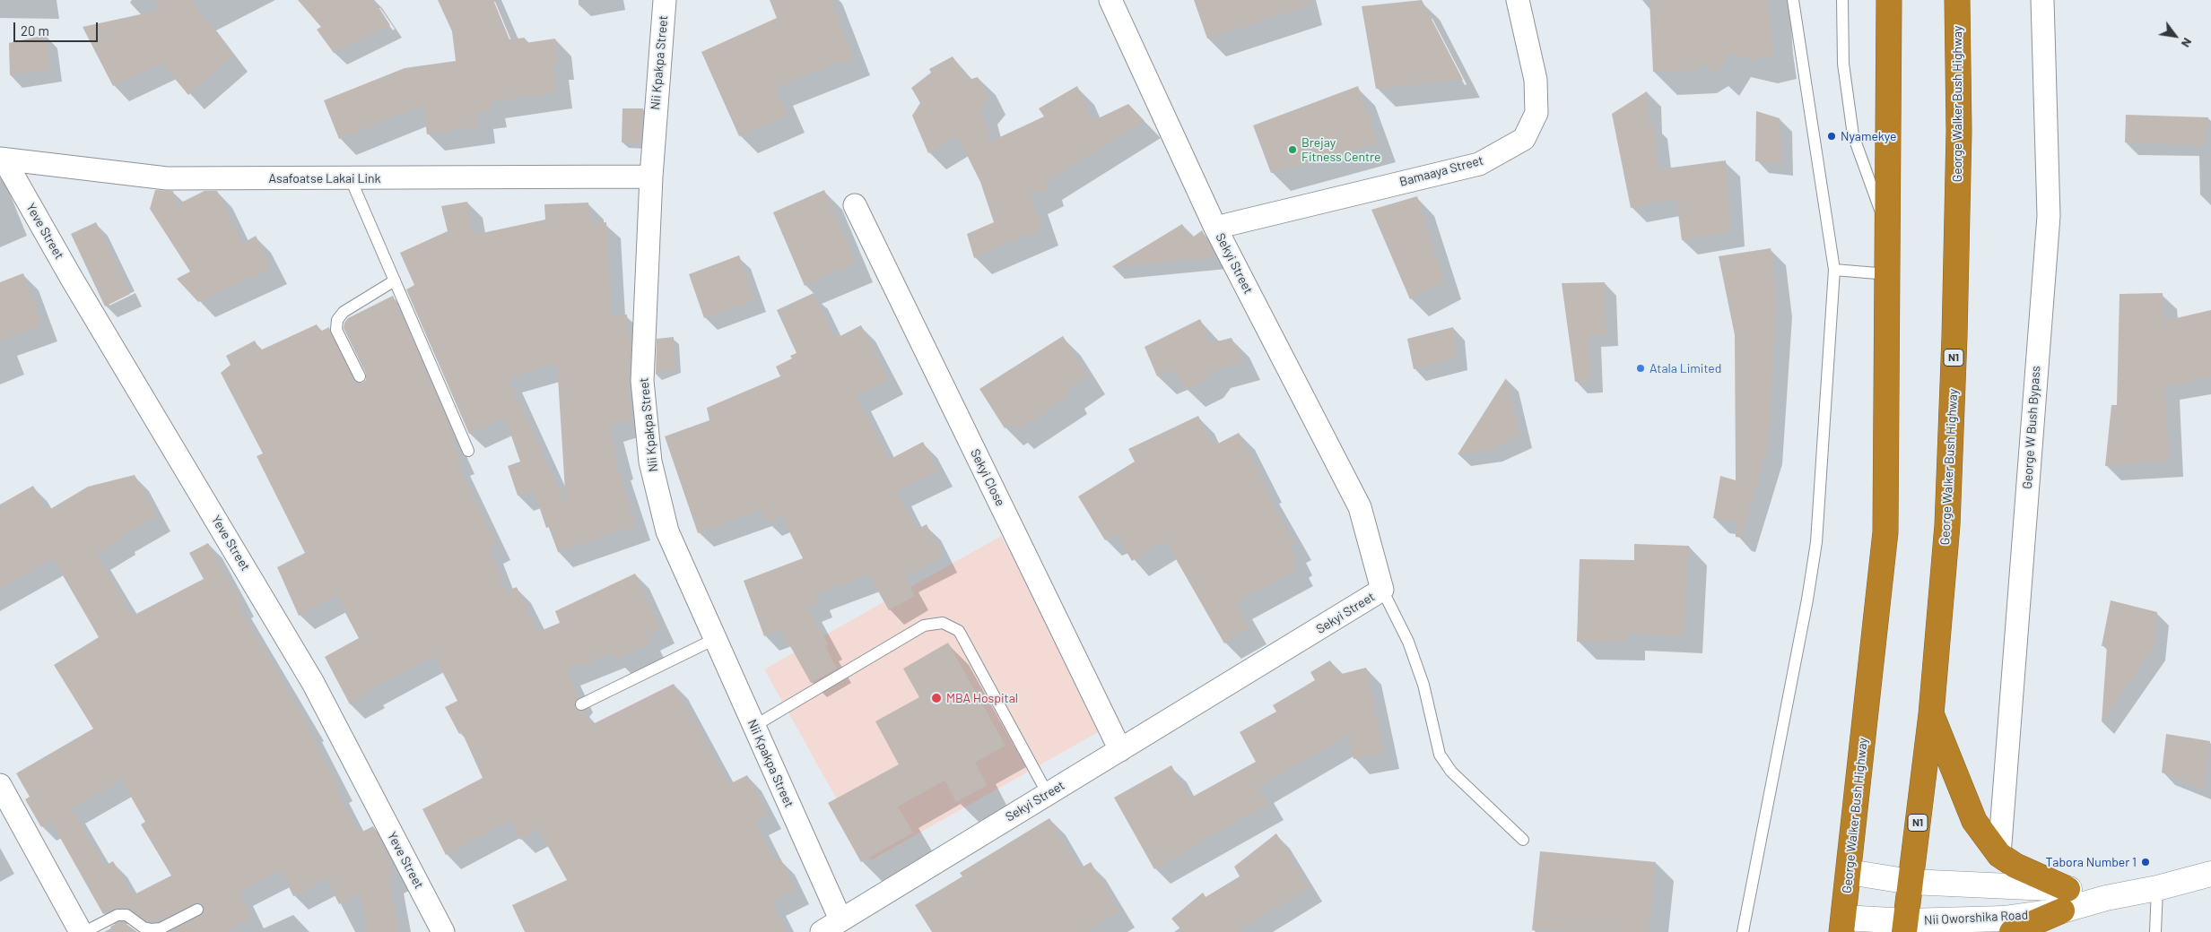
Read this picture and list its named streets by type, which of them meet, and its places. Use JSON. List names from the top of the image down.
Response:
{
  "streets": {
    "highway": ["George Walker Bush Highway", "N1"],
    "street": [
      "Nii Kpakpa Street",
      "Bamaaya Street",
      "Asafoatse Lakai Link",
      "Yeve Street",
      "Sekyi Street",
      "George W Bush Bypass",
      "Sekyi Close",
      "Nii Oworshika Road"
    ]
  },
  "crossings": [
    ["Nii Kpakpa Street", "Asafoatse Lakai Link"],
    ["Nii Kpakpa Street", "Sekyi Street"],
    ["George Walker Bush Highway", "Nii Oworshika Road"],
    ["Bamaaya Street", "Sekyi Street"],
    ["Asafoatse Lakai Link", "Yeve Street"],
    ["Sekyi Street", "Sekyi Close"]
  ],
  "places": [
    "Nyamekye",
    "Brejay Fitness Centre",
    "Atala Limited",
    "MBA Hospital",
    "Tabora Number 1"
  ],
  "scale_bar": "20 m",
  "north": "bottom right"
}
